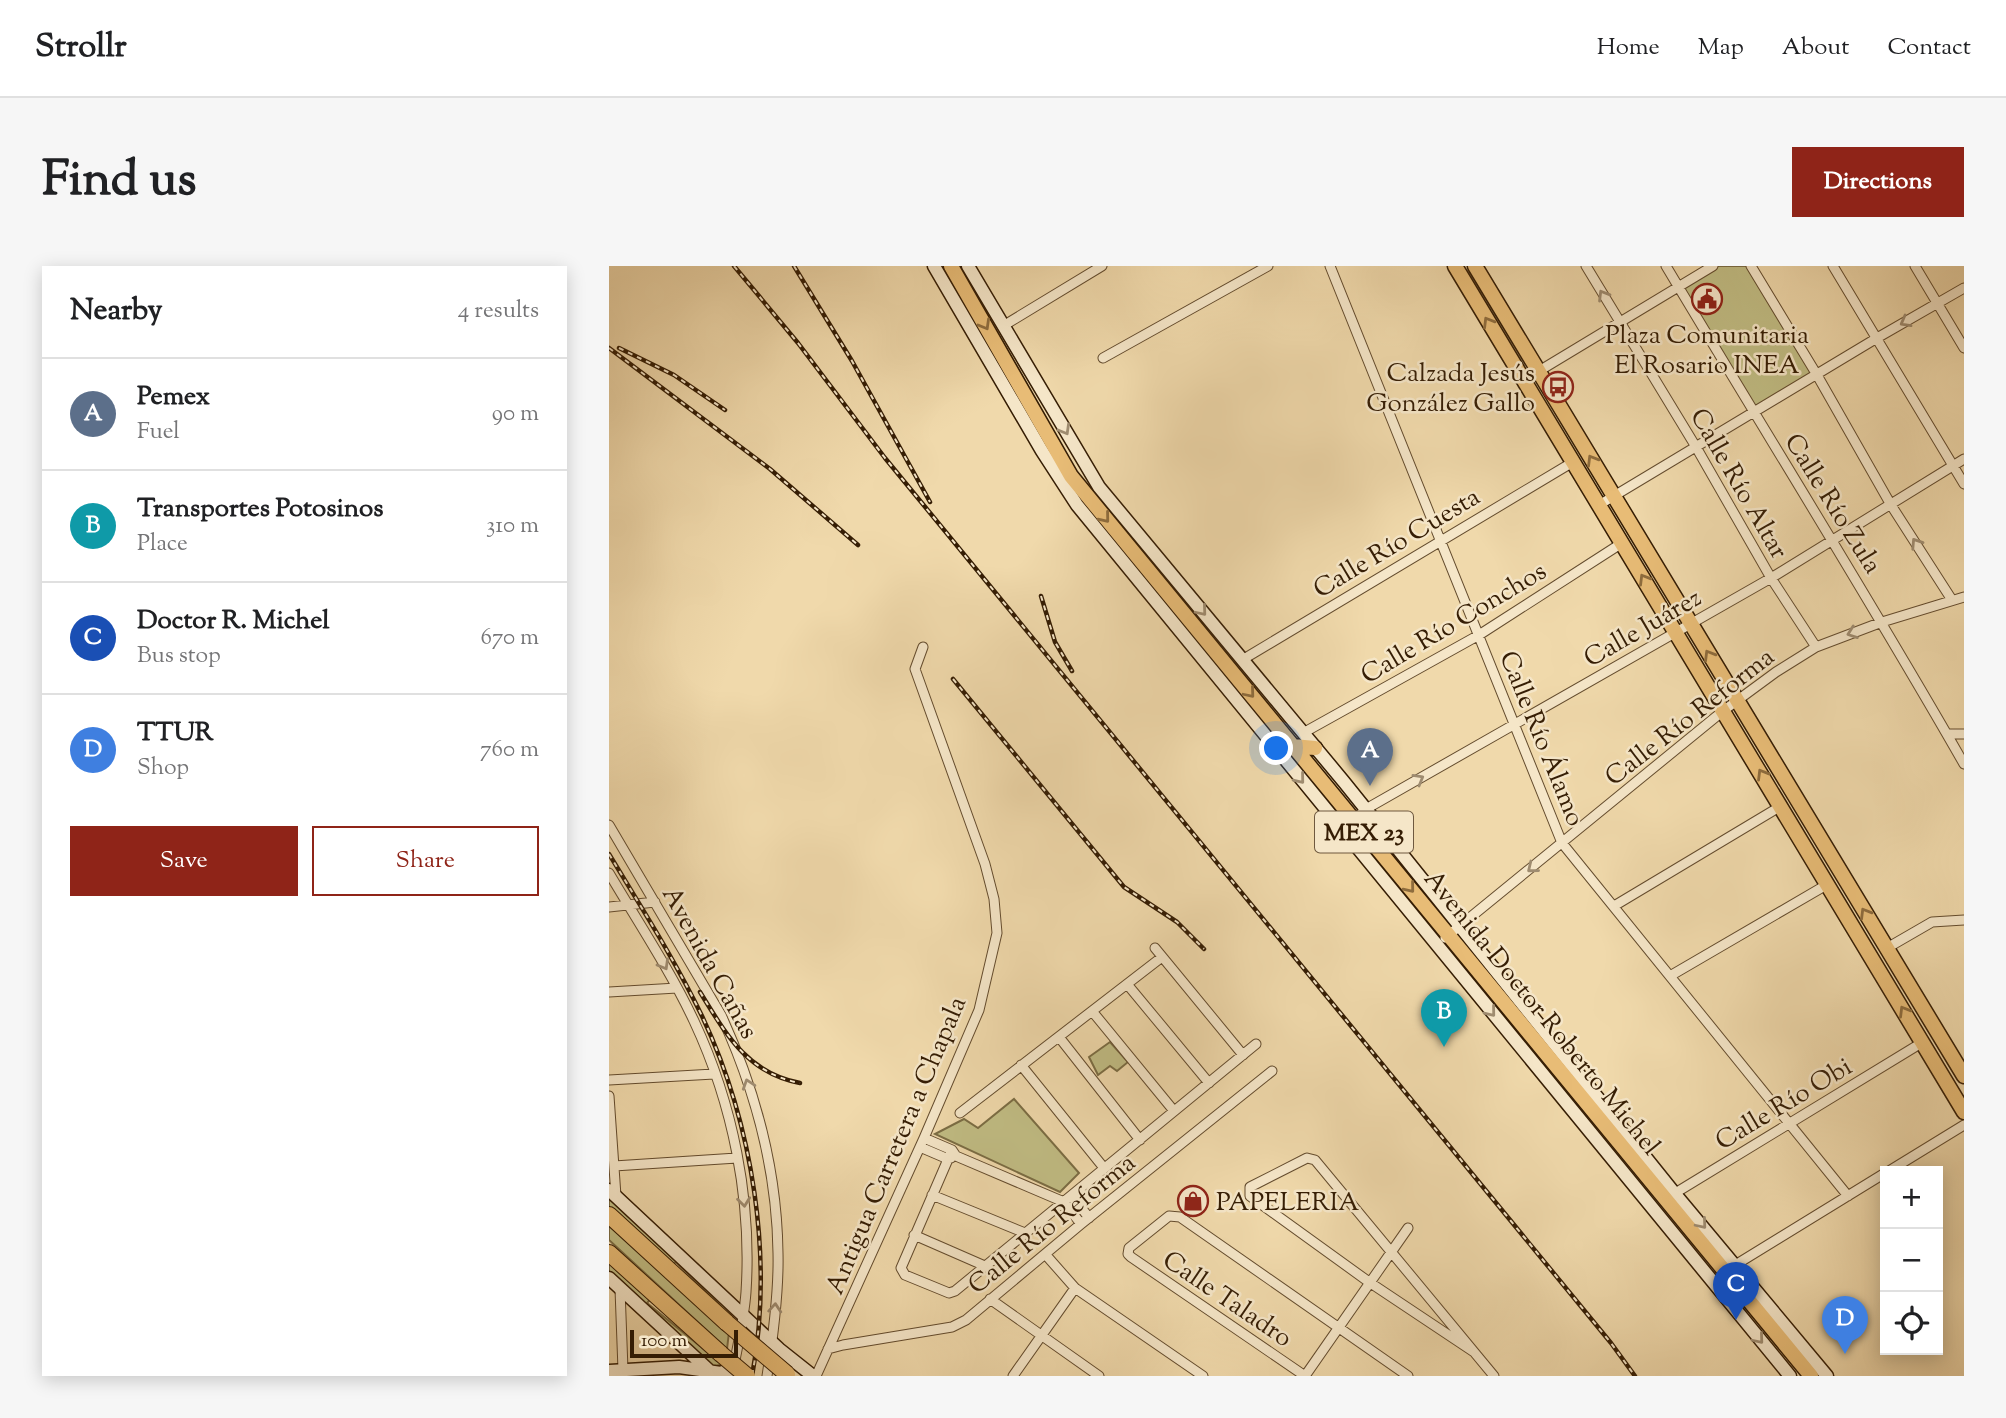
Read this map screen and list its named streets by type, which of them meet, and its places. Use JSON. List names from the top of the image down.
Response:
{
  "streets": {
    "main road": ["MEX 23", "Avenida Doctor Roberto Michel"],
    "street": [
      "Calle Río Altar",
      "Calle Río Zula",
      "Calle Río Cuesta",
      "Calle Río Conchos",
      "Calle Juárez",
      "Calle Río Reforma",
      "Calle Río Álamo",
      "Avenida Cañas",
      "Calle Río Obi",
      "Antigua Carretera a Chapala",
      "Calle Taladro"
    ]
  },
  "crossings": [
    ["Calle Río Altar", "Calle Juárez"],
    ["Calle Río Altar", "Calle Río Reforma"],
    ["Calle Río Zula", "Calle Juárez"],
    ["Calle Río Zula", "Calle Río Reforma"],
    ["Calle Río Cuesta", "Calle Río Álamo"],
    ["Calle Río Cuesta", "Avenida Doctor Roberto Michel"],
    ["Calle Río Conchos", "Calle Río Álamo"],
    ["Calle Río Conchos", "Avenida Doctor Roberto Michel"],
    ["Calle Juárez", "Calle Río Álamo"],
    ["Calle Juárez", "Avenida Doctor Roberto Michel"],
    ["Calle Río Reforma", "Calle Río Álamo"],
    ["Calle Río Reforma", "Avenida Doctor Roberto Michel"],
    ["Calle Río Reforma", "Antigua Carretera a Chapala"],
    ["Calle Río Álamo", "Calle Río Obi"],
    ["Avenida Doctor Roberto Michel", "Calle Río Obi"]
  ],
  "places": {
    "public building": ["Plaza Comunitaria El Rosario INEA"],
    "bus stop": ["Calzada Jesús González Gallo"],
    "shop": ["PAPELERIA"]
  },
  "scale_bar": "100 m",
  "page": {
    "header": "Strollr",
    "nav": [
      "Home",
      "Map",
      "About",
      "Contact"
    ],
    "title": "Find us",
    "buttons": [
      "Directions",
      ["Save", "Share"]
    ],
    "heading": ["Nearby", "4 results"],
    "list": [
      {
        "mark": "A",
        "name": "Pemex",
        "note": "Fuel",
        "value": "90 m"
      },
      {
        "mark": "B",
        "name": "Transportes Potosinos",
        "note": "Place",
        "value": "310 m"
      },
      {
        "mark": "C",
        "name": "Doctor R. Michel",
        "note": "Bus stop",
        "value": "670 m"
      },
      {
        "mark": "D",
        "name": "TTUR",
        "note": "Shop",
        "value": "760 m"
      }
    ],
    "pins": [
      "A",
      "B",
      "C",
      "D"
    ],
    "map_buttons": ["+", "−"],
    "scale": "100 m"
  }
}
